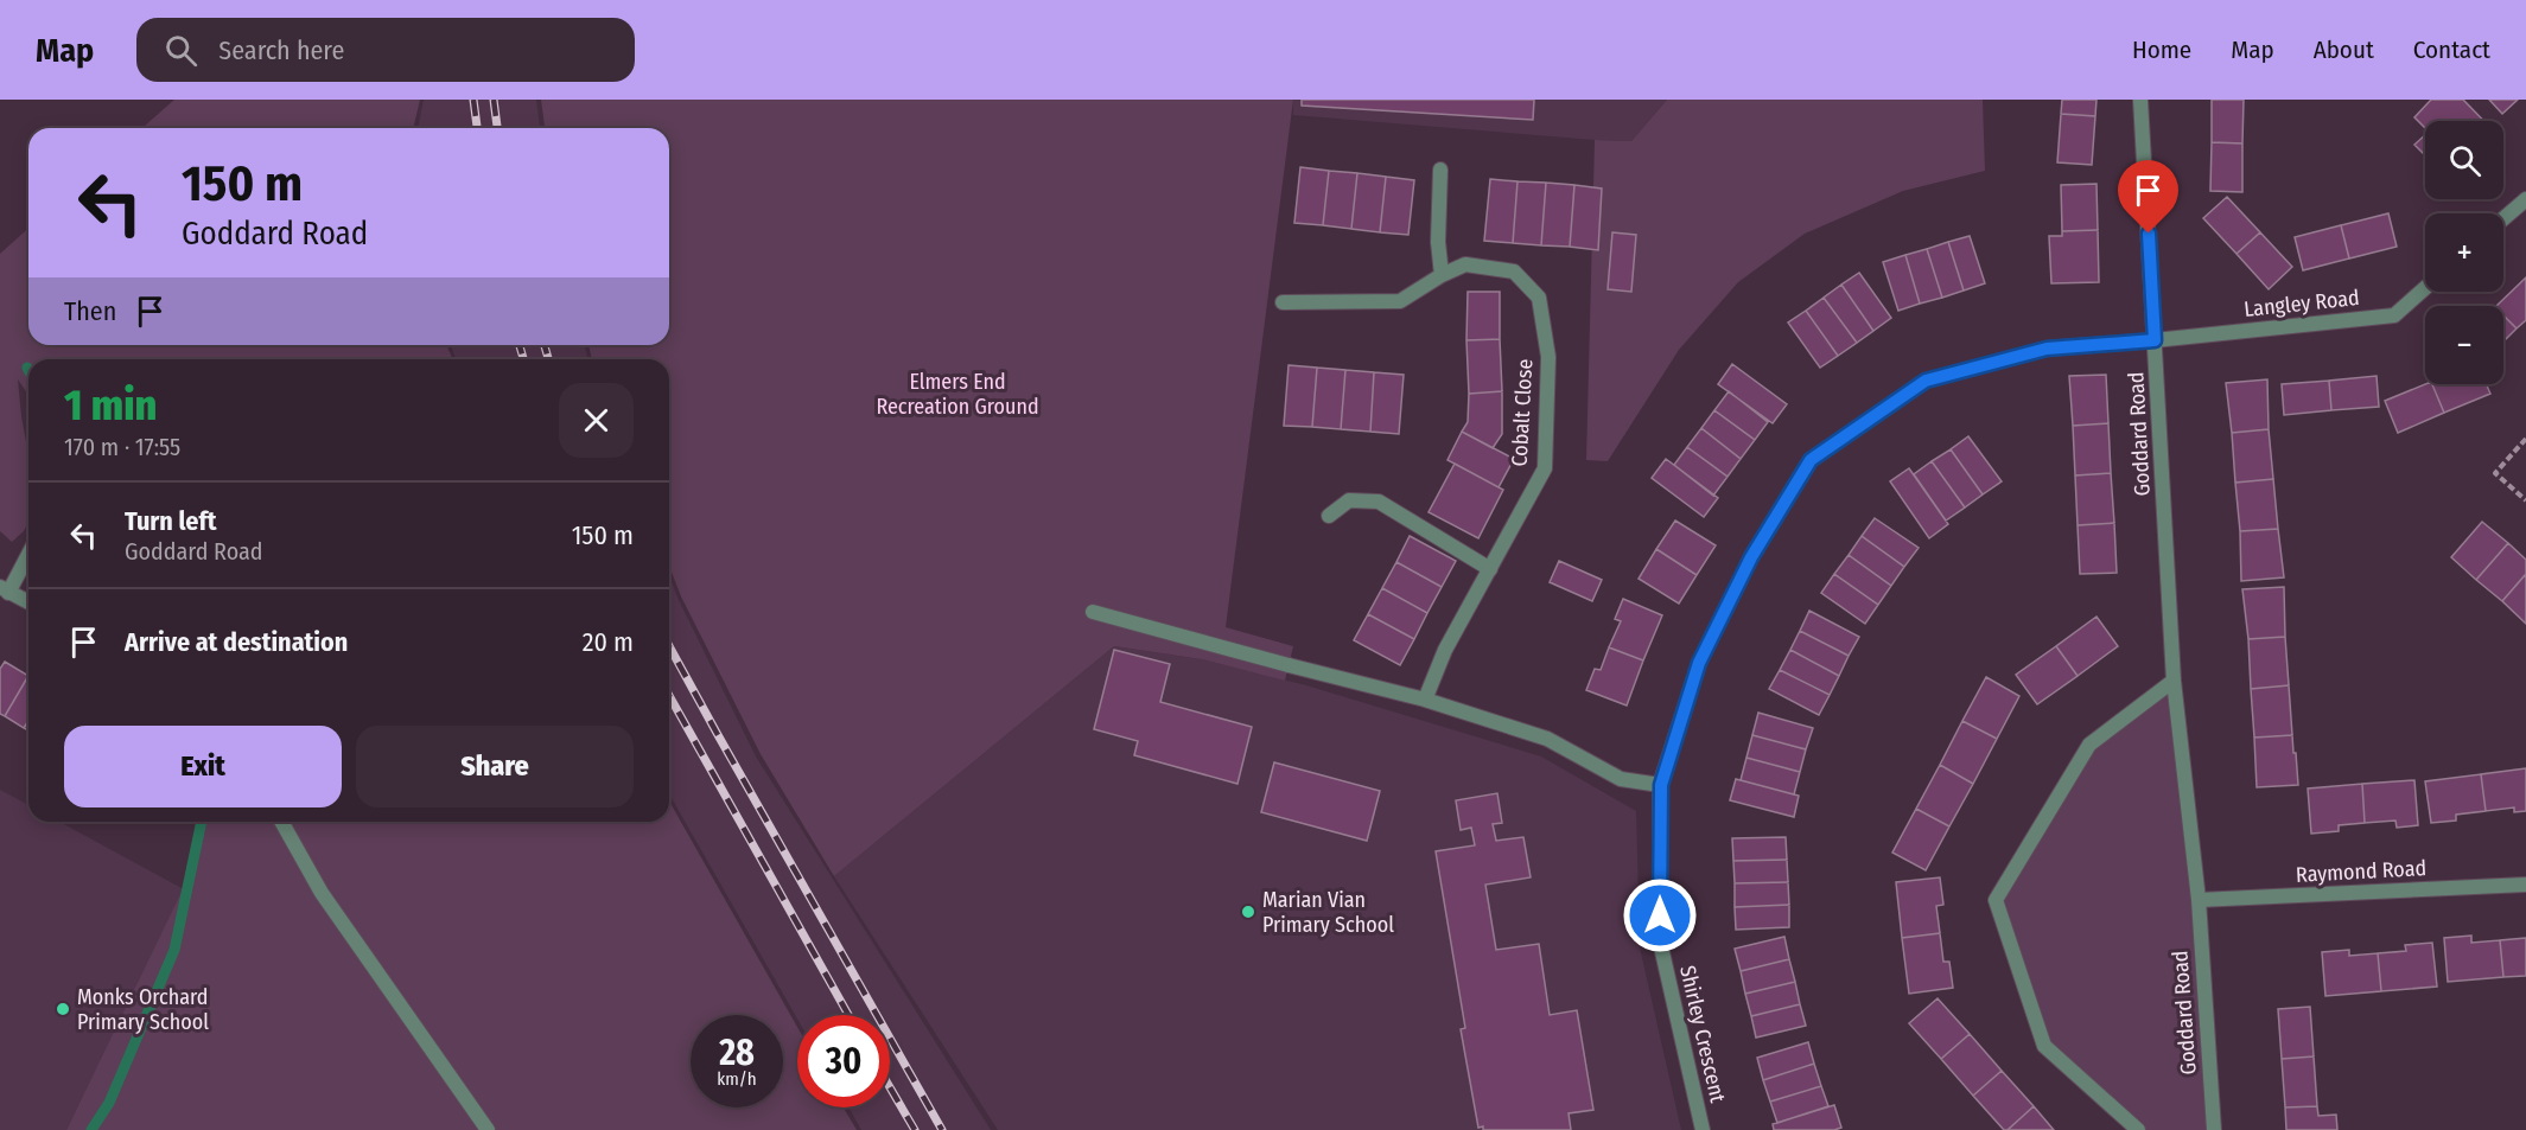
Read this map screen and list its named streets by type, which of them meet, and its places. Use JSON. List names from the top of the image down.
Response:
{
  "streets": {
    "street": [
      "Langley Road",
      "Cobalt Close",
      "Goddard Road",
      "Raymond Road",
      "Shirley Crescent"
    ]
  },
  "crossings": [
    ["Langley Road", "Goddard Road"],
    ["Langley Road", "Shirley Crescent"],
    ["Goddard Road", "Raymond Road"],
    ["Goddard Road", "Shirley Crescent"]
  ],
  "parks": ["Elmers End Recreation Ground"],
  "places": ["Marian Vian Primary School", "Monks Orchard Primary School"],
  "page": {
    "header": "Map",
    "search": "Search here",
    "nav": [
      "Home",
      "Map",
      "About",
      "Contact"
    ],
    "map_buttons": ["+", "−"],
    "turn": ["150 m", "Goddard Road"],
    "then": "Then",
    "heading": ["1 min", "170 m · 17:55"],
    "list": [
      {
        "name": "Turn left",
        "note": "Goddard Road",
        "value": "150 m"
      },
      {
        "name": "Arrive at destination",
        "value": "20 m"
      }
    ],
    "buttons": ["Exit", "Share"],
    "speed": "28 km/h",
    "limit": "30"
  }
}
